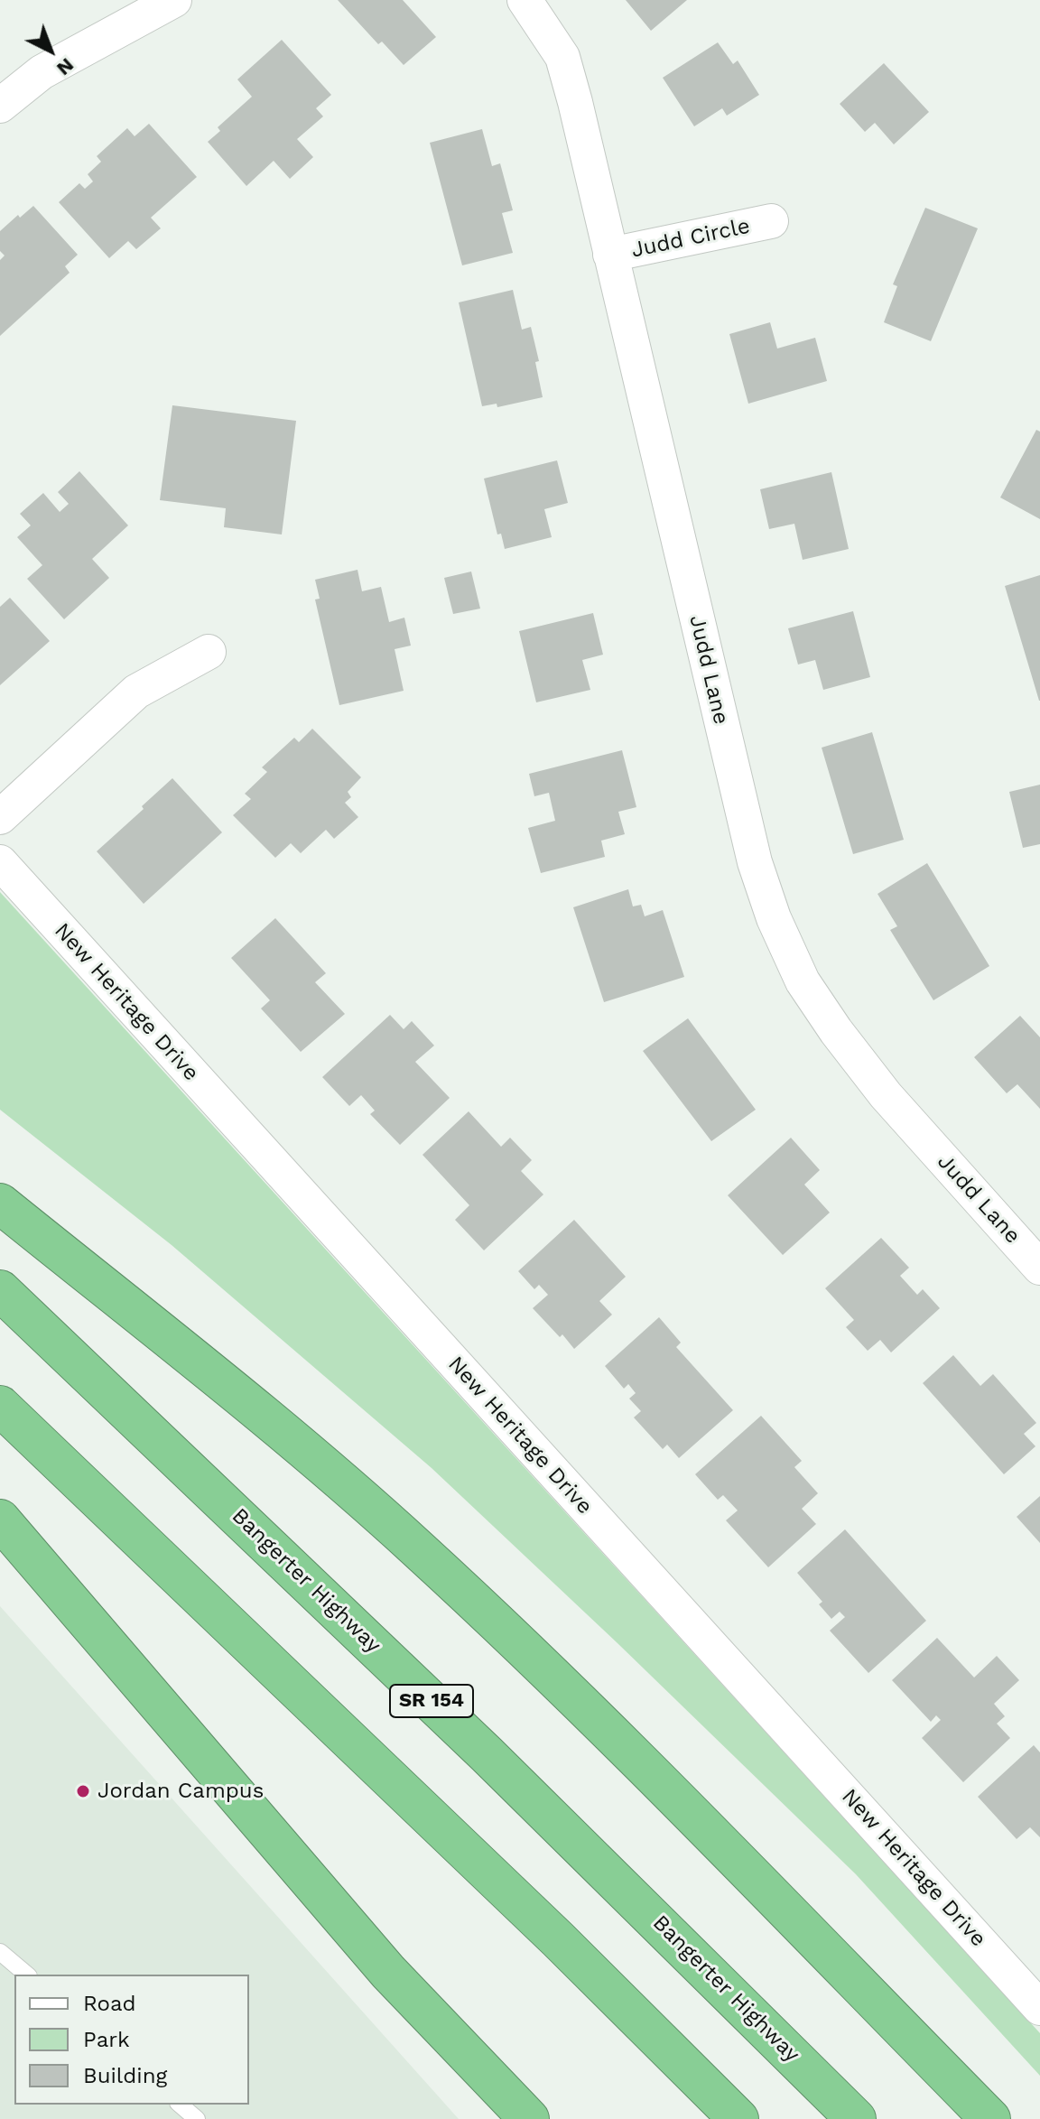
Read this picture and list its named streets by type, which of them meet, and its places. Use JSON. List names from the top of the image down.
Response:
{
  "streets": {
    "highway": ["Bangerter Highway", "SR 154"],
    "street": ["Judd Circle", "Judd Lane", "New Heritage Drive"]
  },
  "crossings": [
    ["Judd Circle", "Judd Lane"]
  ],
  "places": ["Jordan Campus"],
  "legend": ["Road", "Park", "Building"],
  "north": "bottom right"
}
